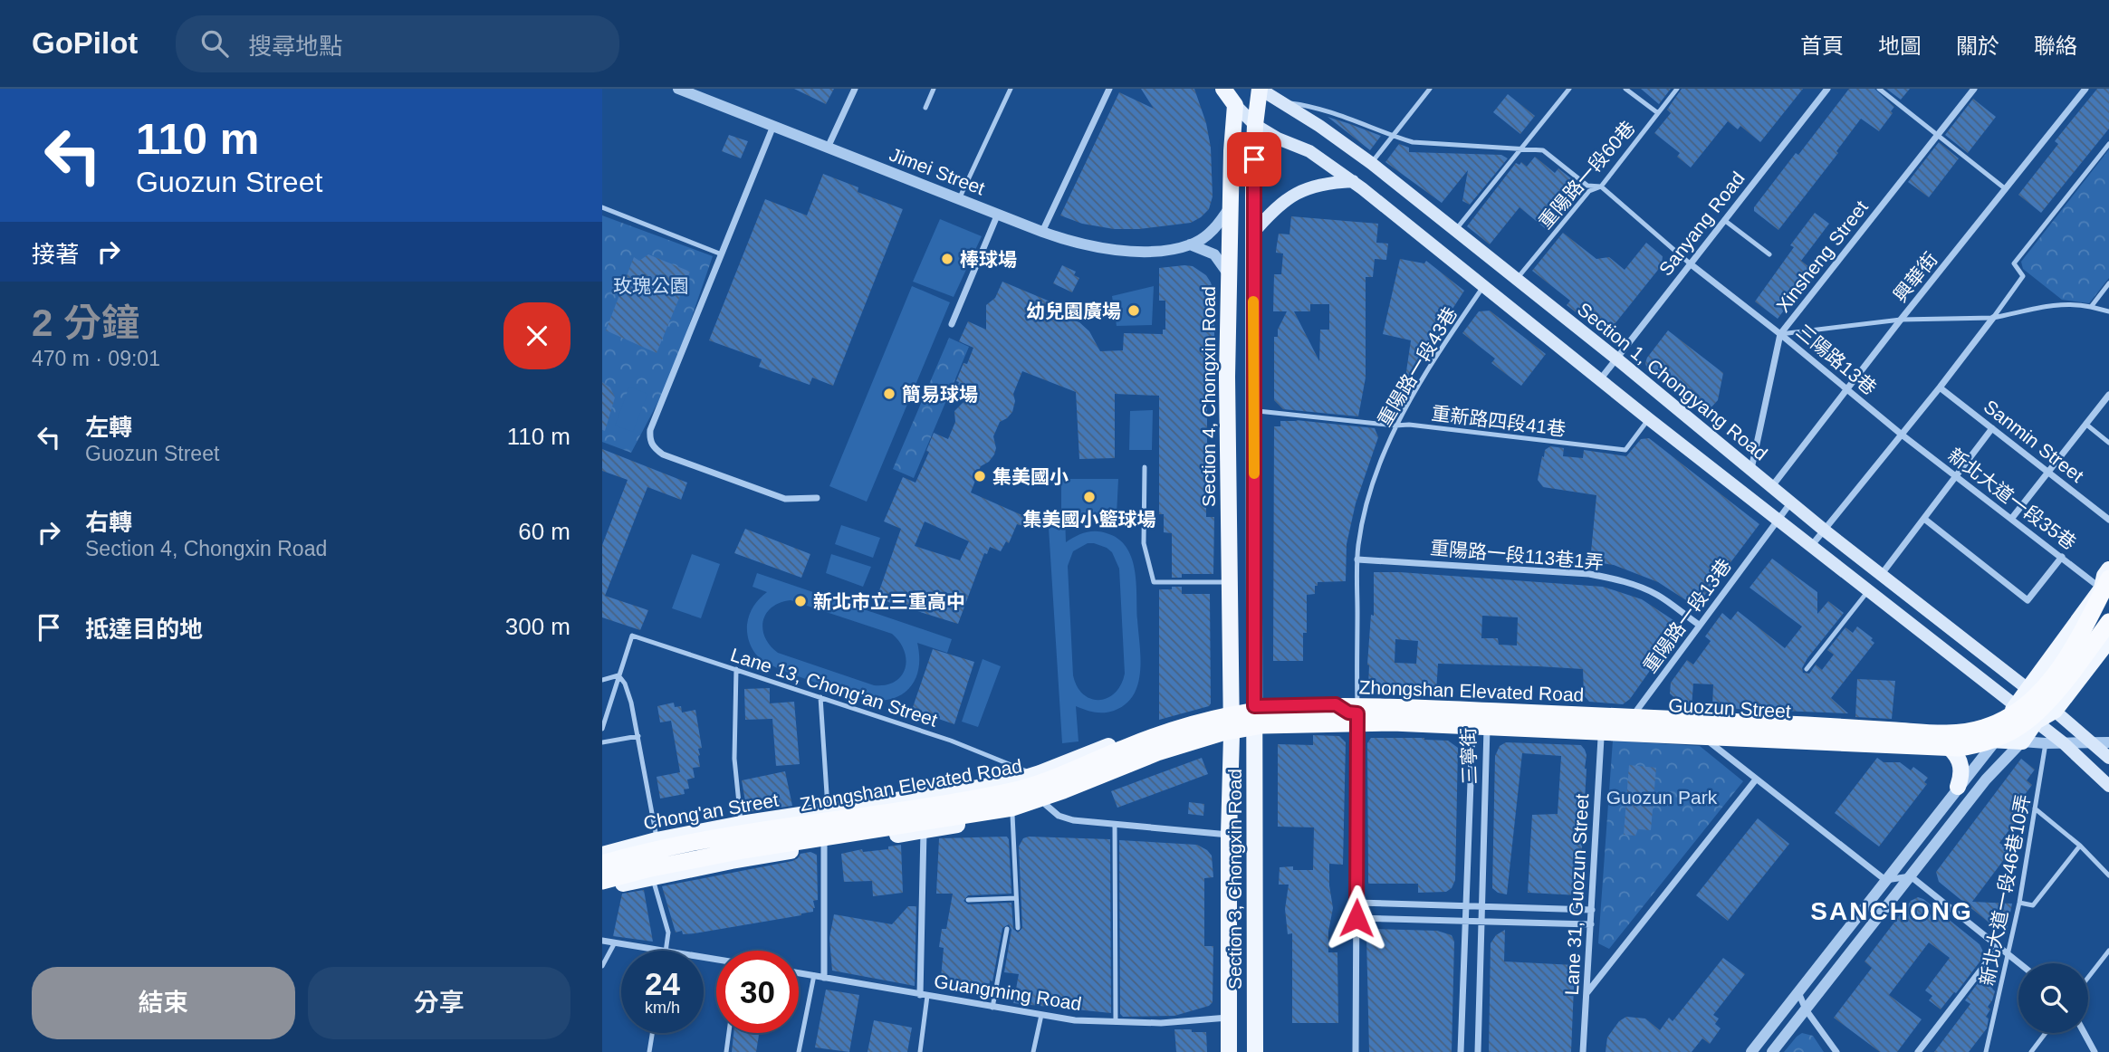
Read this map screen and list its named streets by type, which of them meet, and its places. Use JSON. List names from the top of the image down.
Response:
{
  "streets": {
    "highway": ["Zhongshan Elevated Road"],
    "main road": [
      "Section 1, Chongyang Road",
      "Section 4, Chongxin Road",
      "Guozun Street",
      "Chong'an Street",
      "Section 3, Chongxin Road"
    ],
    "street": [
      "Jimei Street",
      "Sanyang Road",
      "Xinsheng Street",
      "興華街",
      "三陽路13巷",
      "Sanmin Street",
      "新北大道一段35巷",
      "重陽路一段113巷1弄",
      "重陽路一段13巷",
      "三寧街",
      "Lane 31, Guozun Street",
      "Guangming Road"
    ],
    "lane": [
      "重陽路一段60巷",
      "重陽路一段43巷",
      "重新路四段41巷",
      "Lane 13, Chong'an Street",
      "新北大道一段46巷10弄"
    ]
  },
  "crossings": [
    ["Jimei Street", "Section 4, Chongxin Road"],
    ["重陽路一段60巷", "Section 1, Chongyang Road"],
    ["Sanyang Road", "三陽路13巷"],
    ["Sanyang Road", "Section 1, Chongyang Road"],
    ["Xinsheng Street", "三陽路13巷"],
    ["Xinsheng Street", "Section 1, Chongyang Road"],
    ["興華街", "三陽路13巷"],
    ["興華街", "Section 1, Chongyang Road"],
    ["三陽路13巷", "新北大道一段35巷"],
    ["重陽路一段43巷", "重新路四段41巷"],
    ["重陽路一段43巷", "重陽路一段113巷1弄"],
    ["重陽路一段43巷", "Guozun Street"],
    ["Section 1, Chongyang Road", "重陽路一段13巷"],
    ["Section 4, Chongxin Road", "Guozun Street"],
    ["Section 4, Chongxin Road", "Chong'an Street"],
    ["Section 4, Chongxin Road", "Section 3, Chongxin Road"],
    ["新北大道一段35巷", "Zhongshan Elevated Road"],
    ["重陽路一段113巷1弄", "重陽路一段13巷"],
    ["重陽路一段13巷", "Guozun Street"],
    ["重陽路一段13巷", "Lane 31, Guozun Street"],
    ["Lane 13, Chong'an Street", "Chong'an Street"],
    ["Guozun Street", "三寧街"],
    ["Guozun Street", "Chong'an Street"],
    ["Guozun Street", "Section 3, Chongxin Road"],
    ["Chong'an Street", "Section 3, Chongxin Road"],
    ["Section 3, Chongxin Road", "Guangming Road"]
  ],
  "districts": ["SANCHONG"],
  "parks": ["玫瑰公園", "Guozun Park"],
  "places": [
    "棒球場",
    "幼兒園廣場",
    "簡易球場",
    "集美國小",
    "集美國小籃球場",
    "新北市立三重高中"
  ],
  "page": {
    "header": "GoPilot",
    "search": "搜尋地點",
    "nav": [
      "首頁",
      "地圖",
      "關於",
      "聯絡"
    ],
    "turn": ["110 m", "Guozun Street"],
    "then": "接著",
    "heading": ["2 分鐘", "470 m · 09:01"],
    "list": [
      {
        "name": "左轉",
        "note": "Guozun Street",
        "value": "110 m"
      },
      {
        "name": "右轉",
        "note": "Section 4, Chongxin Road",
        "value": "60 m"
      },
      {
        "name": "抵達目的地",
        "value": "300 m"
      }
    ],
    "speed": "24 km/h",
    "limit": "30",
    "buttons": ["結束", "分享"]
  }
}
